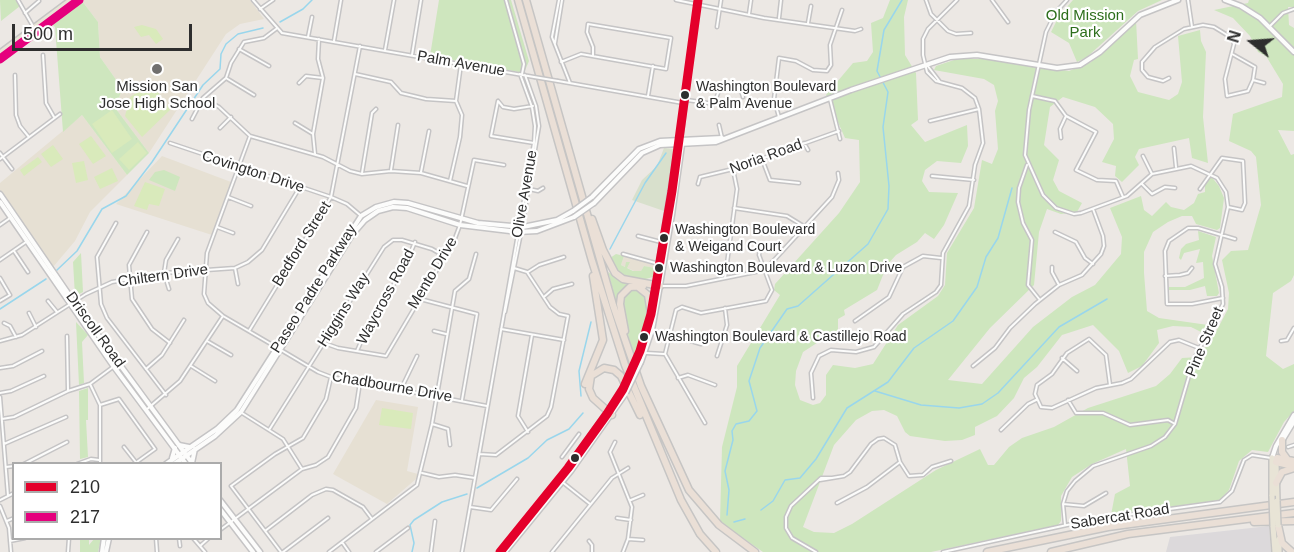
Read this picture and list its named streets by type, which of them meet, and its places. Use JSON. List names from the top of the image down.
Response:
{
  "streets": {
    "main road": ["Paseo Padre Parkway", "Driscoll Road"],
    "street": [
      "Palm Avenue",
      "Noria Road",
      "Covington Drive",
      "Olive Avenue",
      "Bedford Street",
      "Mento Drive",
      "Chiltern Drive",
      "Waycross Road",
      "Higgins Way",
      "Pine Street",
      "Chadbourne Drive",
      "Sabercat Road"
    ]
  },
  "crossings": [
    ["Palm Avenue", "Olive Avenue"],
    ["Palm Avenue", "Bedford Street"],
    ["Covington Drive", "Bedford Street"],
    ["Covington Drive", "Chiltern Drive"],
    ["Covington Drive", "Paseo Padre Parkway"],
    ["Covington Drive", "Chadbourne Drive"],
    ["Olive Avenue", "Paseo Padre Parkway"],
    ["Olive Avenue", "Chadbourne Drive"],
    ["Bedford Street", "Chadbourne Drive"],
    ["Mento Drive", "Paseo Padre Parkway"],
    ["Mento Drive", "Waycross Road"],
    ["Chiltern Drive", "Driscoll Road"],
    ["Chiltern Drive", "Chadbourne Drive"],
    ["Paseo Padre Parkway", "Driscoll Road"],
    ["Paseo Padre Parkway", "Chadbourne Drive"],
    ["Waycross Road", "Higgins Way"],
    ["Higgins Way", "Chadbourne Drive"]
  ],
  "parks": ["Old Mission Park"],
  "places": [
    "Mission San Jose High School",
    "Washington Boulevard & Palm Avenue",
    "Washington Boulevard & Weigand Court",
    "Washington Boulevard & Luzon Drive",
    "Washington Boulevard & Castillejo Road"
  ],
  "lines": ["transit line 210", "transit line 217"],
  "legend": ["210", "217"],
  "scale_bar": "500 m",
  "north": "left"
}
